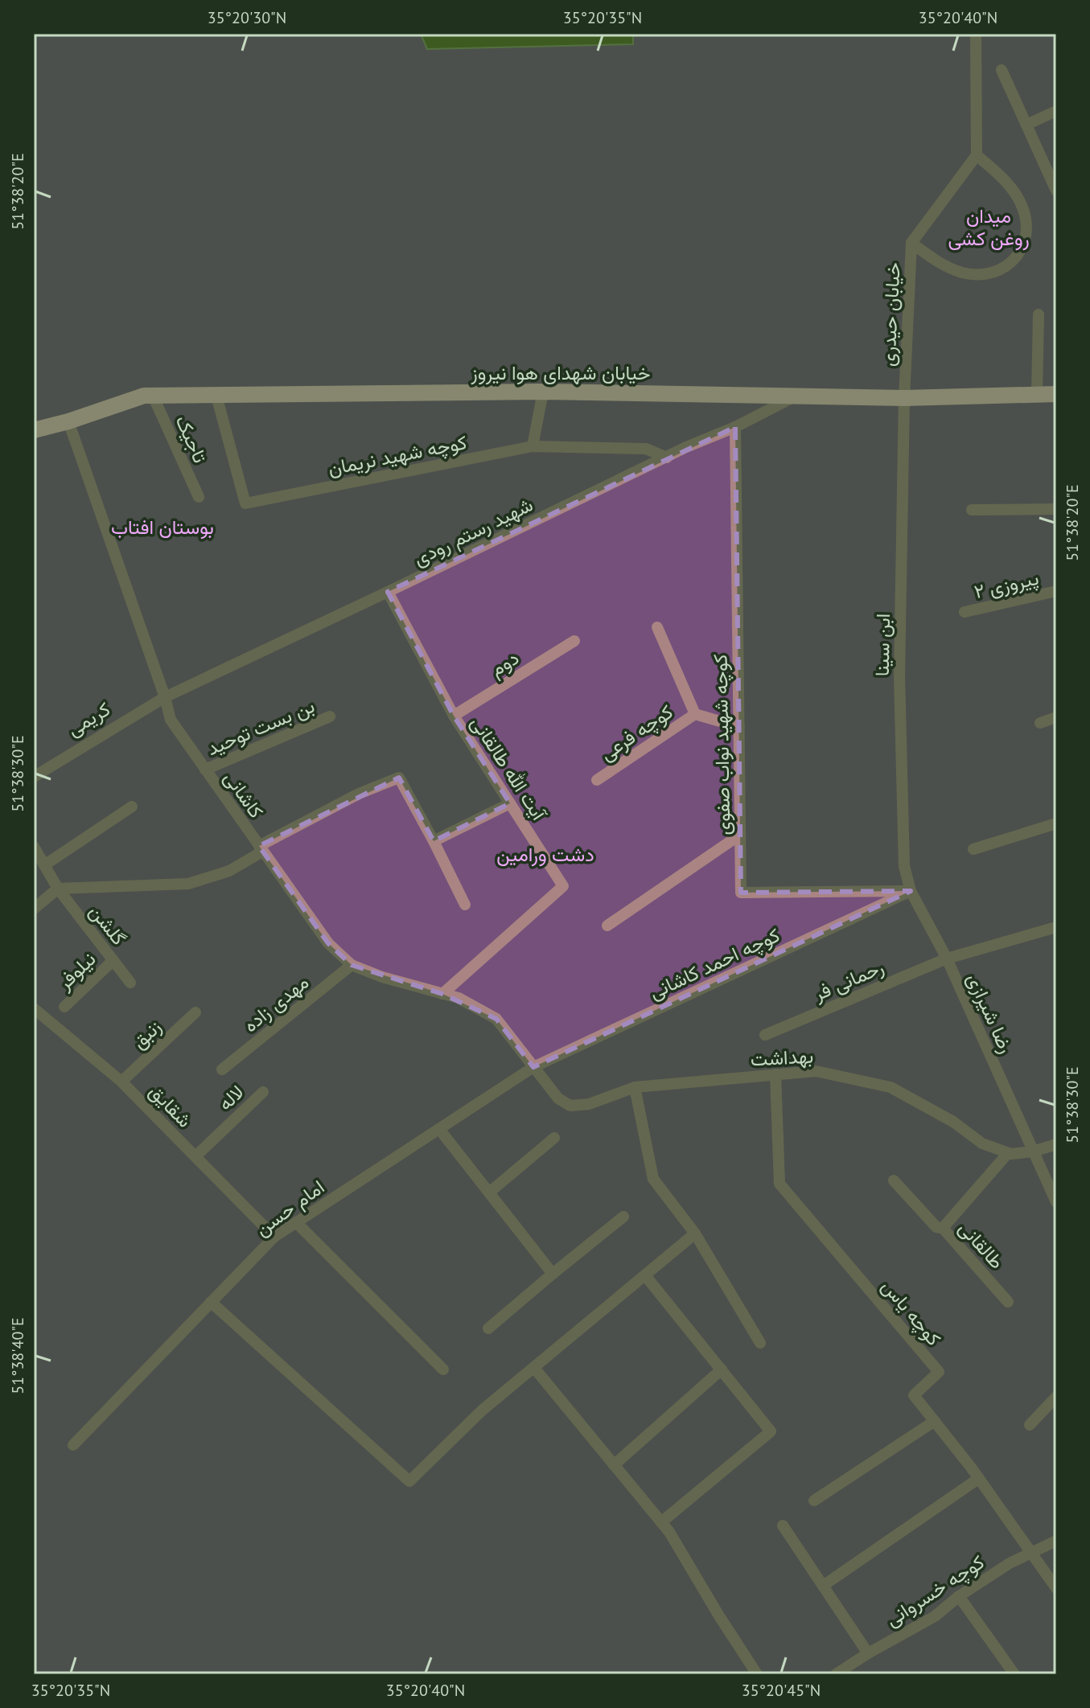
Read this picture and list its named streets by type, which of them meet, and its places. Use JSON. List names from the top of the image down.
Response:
{
  "streets": {
    "main road": ["خیابان شهدای هوا نیروز"],
    "street": [
      "خیابان حیدری",
      "تاجیک",
      "کوچه شهید نریمان",
      "شهید رستم رودی",
      "پیروزی ۲",
      "ابن سینا",
      "دوم",
      "کریمی",
      "بن بست توحید",
      "کوچه فرعی",
      "کوچه شهید نواب صفوی",
      "آیت الله طالقانی",
      "کاشانی",
      "گلشن",
      "کوچه احمد کاشانی",
      "نیلوفر",
      "رحمانی فر",
      "مهدی زاده",
      "رضا شیرازی",
      "زنبق",
      "بهداشت",
      "لاله",
      "شقایق",
      "امام حسن",
      "طالقانی",
      "کوچه یاس",
      "کوچه خسروانی"
    ]
  },
  "crossings": [
    ["خیابان حیدری", "خیابان شهدای هوا نیروز"],
    ["خیابان حیدری", "ابن سینا"],
    ["خیابان شهدای هوا نیروز", "تاجیک"],
    ["خیابان شهدای هوا نیروز", "کوچه شهید نریمان"],
    ["خیابان شهدای هوا نیروز", "شهید رستم رودی"],
    ["خیابان شهدای هوا نیروز", "ابن سینا"],
    ["خیابان شهدای هوا نیروز", "کاشانی"],
    ["کوچه شهید نریمان", "شهید رستم رودی"],
    ["شهید رستم رودی", "کریمی"],
    ["شهید رستم رودی", "کوچه شهید نواب صفوی"],
    ["شهید رستم رودی", "آیت الله طالقانی"],
    ["شهید رستم رودی", "کاشانی"],
    ["ابن سینا", "کوچه شهید نواب صفوی"],
    ["ابن سینا", "کوچه احمد کاشانی"],
    ["ابن سینا", "رضا شیرازی"],
    ["دوم", "آیت الله طالقانی"],
    ["کریمی", "کاشانی"],
    ["بن بست توحید", "کاشانی"],
    ["کوچه شهید نواب صفوی", "کوچه احمد کاشانی"],
    ["کوچه شهید نواب صفوی", "رضا شیرازی"],
    ["آیت الله طالقانی", "کاشانی"],
    ["کاشانی", "کوچه احمد کاشانی"],
    ["کاشانی", "مهدی زاده"],
    ["کاشانی", "بهداشت"],
    ["کاشانی", "امام حسن"],
    ["گلشن", "نیلوفر"],
    ["کوچه احمد کاشانی", "رضا شیرازی"],
    ["کوچه احمد کاشانی", "بهداشت"],
    ["کوچه احمد کاشانی", "امام حسن"],
    ["رحمانی فر", "رضا شیرازی"],
    ["رضا شیرازی", "بهداشت"],
    ["زنبق", "شقایق"],
    ["بهداشت", "امام حسن"],
    ["بهداشت", "طالقانی"],
    ["بهداشت", "کوچه یاس"],
    ["لاله", "شقایق"],
    ["شقایق", "امام حسن"],
    ["کوچه یاس", "کوچه خسروانی"]
  ],
  "parks": ["میدان روغن کشی", "بوستان افتاب", "دشت ورامین"],
  "coordinates": [
    "35°20'30\"N",
    "35°20'35\"N",
    "35°20'40\"N",
    "51°38'20\"E",
    "51°38'30\"E",
    "51°38'40\"E",
    "35°20'45\"N"
  ]
}
